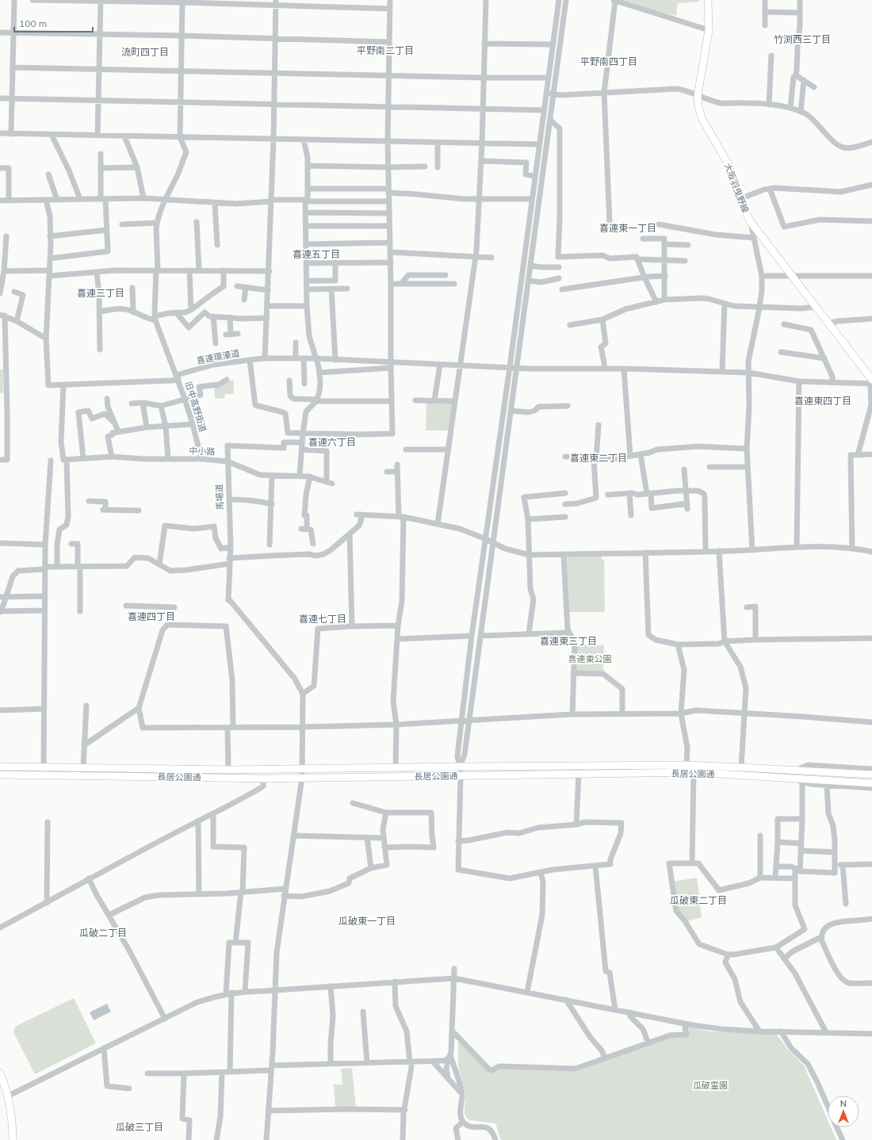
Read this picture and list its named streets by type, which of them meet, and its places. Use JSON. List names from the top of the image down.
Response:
{
  "streets": {
    "main road": ["大阪羽曳野線", "長居公園通"],
    "street": [
      "喜連環濠道",
      "旧中高野街道",
      "中小路",
      "馬場道"
    ]
  },
  "crossings": [
    ["喜連環濠道", "旧中高野街道"],
    ["旧中高野街道", "中小路"],
    ["中小路", "馬場道"]
  ],
  "districts": [
    "竹渕西三丁目",
    "平野南二丁目",
    "流町四丁目",
    "平野南四丁目",
    "喜連東一丁目",
    "喜連五丁目",
    "喜連三丁目",
    "喜連東四丁目",
    "喜連六丁目",
    "喜連東二丁目",
    "喜連四丁目",
    "喜連七丁目",
    "喜連東三丁目",
    "瓜破東二丁目",
    "瓜破東一丁目",
    "瓜破二丁目",
    "瓜破三丁目"
  ],
  "parks": ["喜連東公園", "瓜破霊園"],
  "scale_bar": "100 m",
  "north": "top"
}
